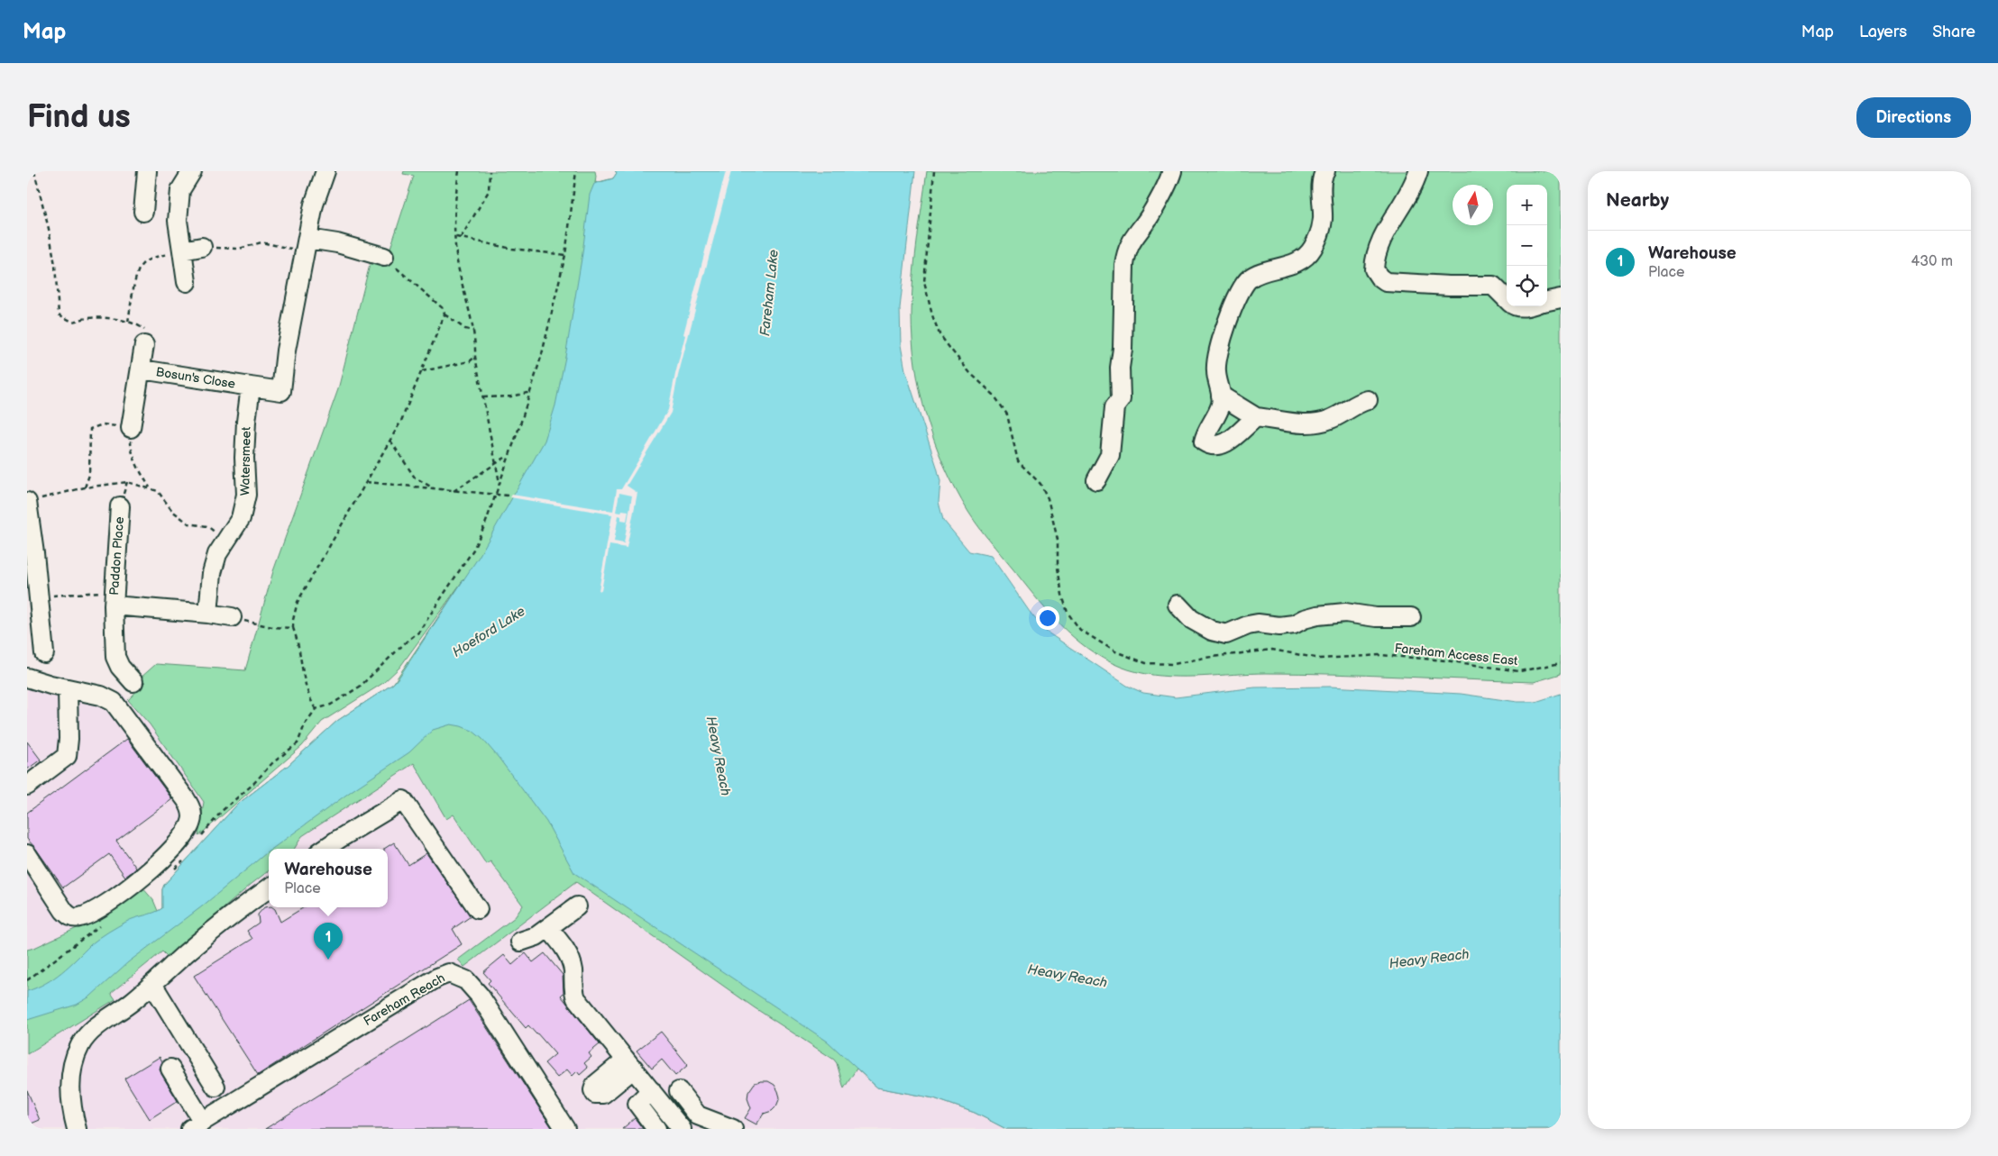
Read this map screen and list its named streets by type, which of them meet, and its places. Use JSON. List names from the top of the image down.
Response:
{
  "streets": {
    "street": [
      "Bosun's Close",
      "Watersmeet",
      "Paddon Place",
      "Fareham Reach"
    ],
    "path": ["Fareham Access East"]
  },
  "crossings": [
    ["Bosun's Close", "Watersmeet"],
    ["Watersmeet", "Paddon Place"]
  ],
  "water": ["Fareham Lake", "Hoeford Lake", "Heavy Reach"],
  "north": "top",
  "page": {
    "header": "Map",
    "nav": ["Map", "Layers", "Share"],
    "buttons": "Directions",
    "title": "Find us",
    "heading": "Nearby",
    "map_buttons": ["+", "−"],
    "list": [
      {
        "mark": "1",
        "name": "Warehouse",
        "note": "Place",
        "value": "430 m"
      }
    ],
    "popup": ["Warehouse", "Place"],
    "pins": "1"
  }
}
